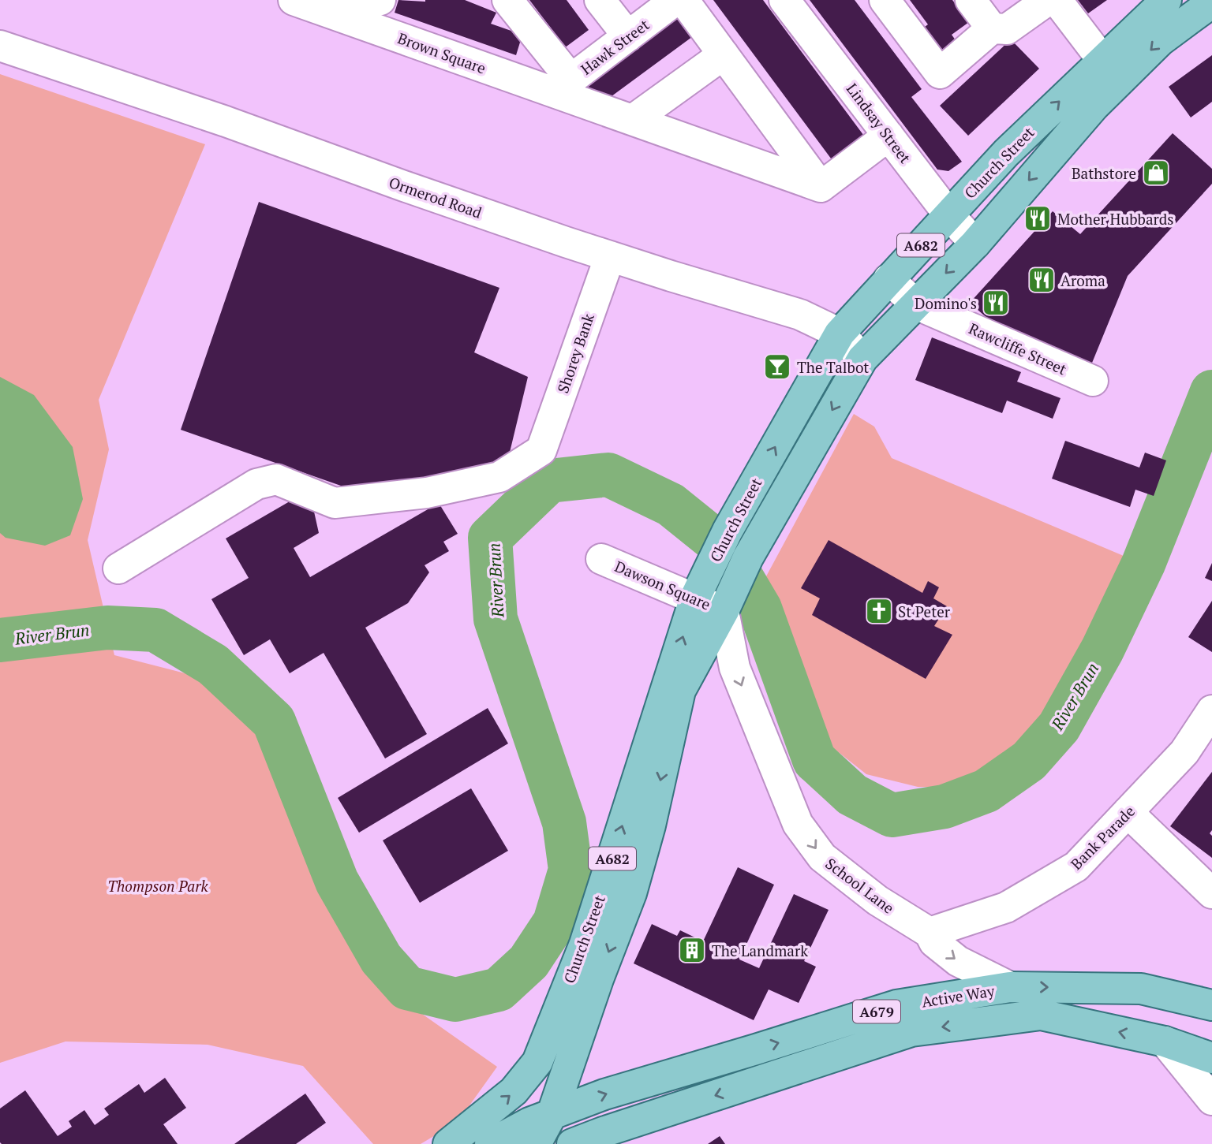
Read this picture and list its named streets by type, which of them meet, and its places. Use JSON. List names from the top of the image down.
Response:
{
  "streets": {
    "main road": [
      "Church Street",
      "A682",
      "Active Way",
      "A679"
    ],
    "street": [
      "Hawk Street",
      "Brown Square",
      "Lindsay Street",
      "Ormerod Road",
      "Rawcliffe Street",
      "Shorey Bank",
      "Dawson Square",
      "Bank Parade",
      "School Lane"
    ]
  },
  "crossings": [
    ["Hawk Street", "Brown Square"],
    ["Lindsay Street", "Church Street"],
    ["Church Street", "Ormerod Road"],
    ["Church Street", "Rawcliffe Street"],
    ["Church Street", "Dawson Square"],
    ["Church Street", "School Lane"],
    ["Church Street", "Active Way"],
    ["Ormerod Road", "Shorey Bank"],
    ["Dawson Square", "School Lane"],
    ["Bank Parade", "School Lane"],
    ["School Lane", "Active Way"],
    ["Active Way", "A679"]
  ],
  "one_way": ["School Lane"],
  "water": ["River Brun"],
  "parks": ["Thompson Park"],
  "places": {
    "shop": ["Bathstore"],
    "restaurant": ["Mother Hubbards", "Aroma", "Domino's"],
    "bar": ["The Talbot"],
    "church": ["St Peter"],
    "building": ["The Landmark"]
  }
}
